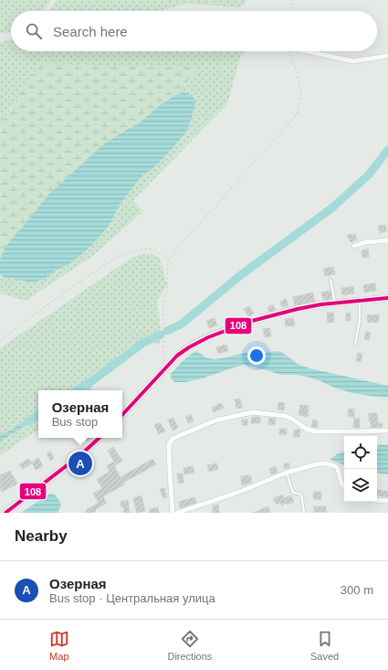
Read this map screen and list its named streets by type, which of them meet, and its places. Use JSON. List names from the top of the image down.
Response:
{
  "lines": ["transit line 108"],
  "page": {
    "search": "Search here",
    "popup": ["Озерная", "Bus stop"],
    "pins": "A",
    "heading": "Nearby",
    "list": [
      {
        "mark": "A",
        "name": "Озерная",
        "note": "Bus stop · Центральная улица",
        "value": "300 m"
      }
    ],
    "nav": ["Map", "Directions", "Saved"]
  }
}
